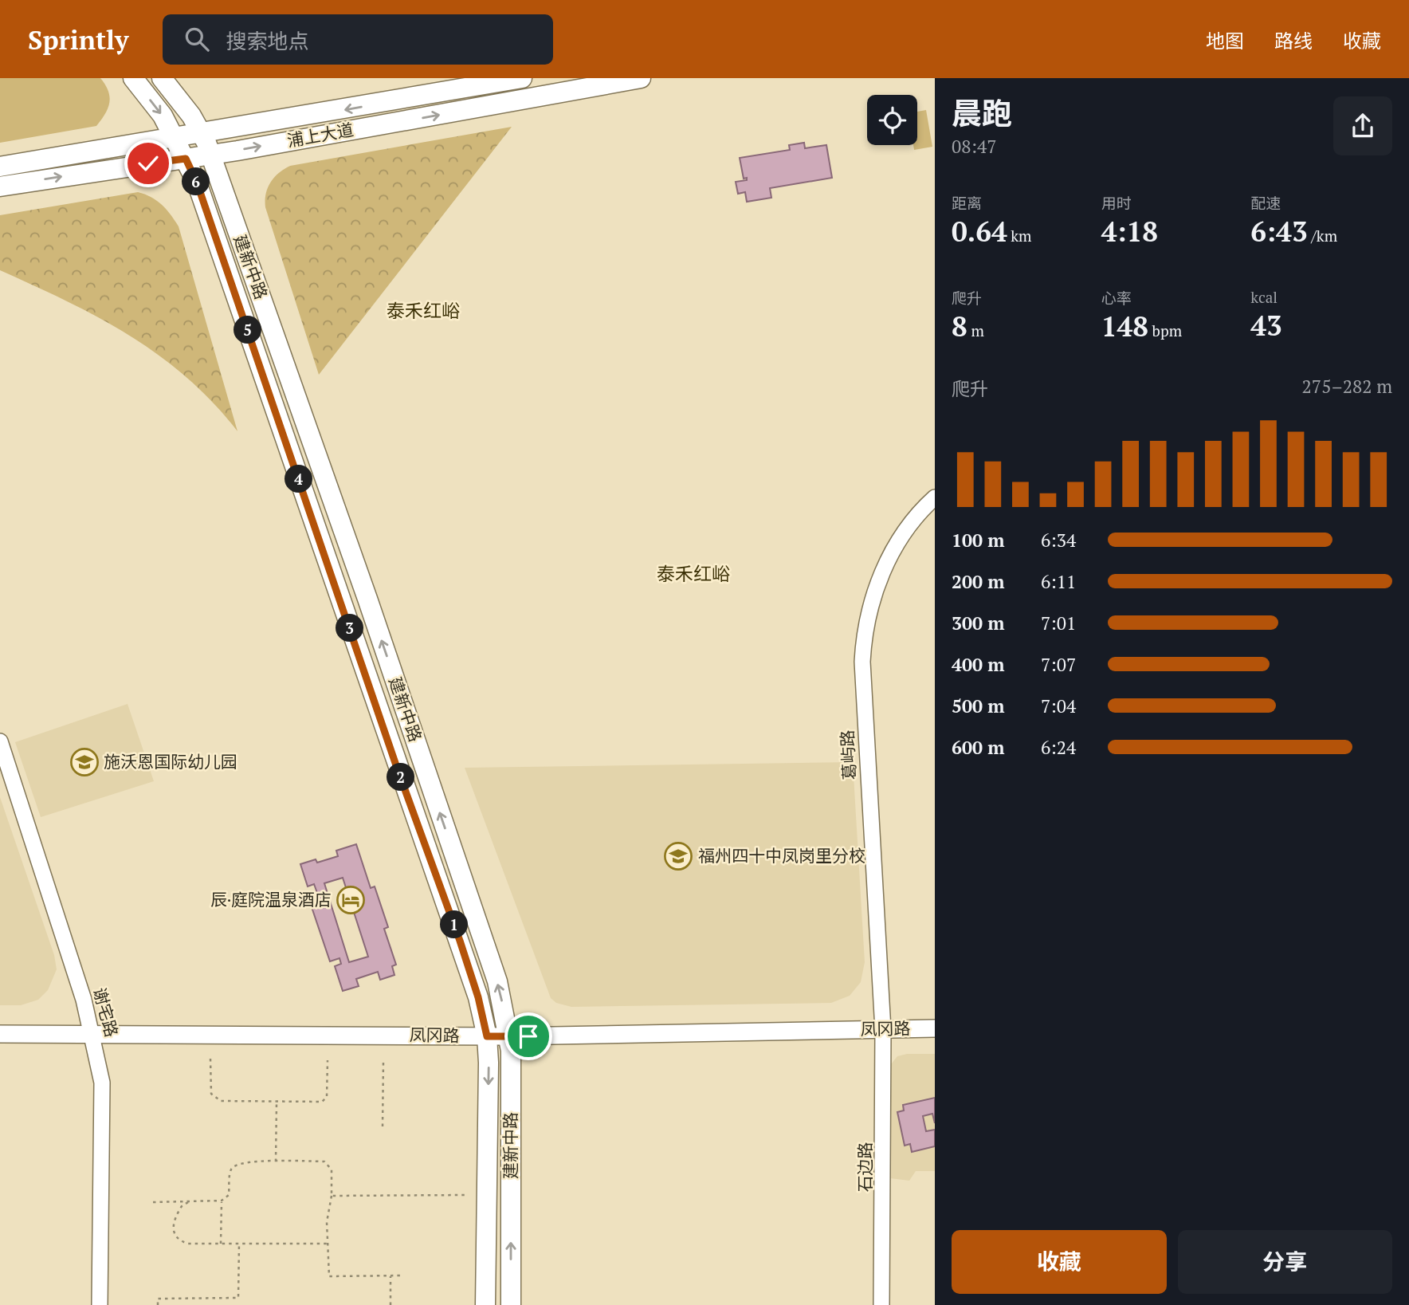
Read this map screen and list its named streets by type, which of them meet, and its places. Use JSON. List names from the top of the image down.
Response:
{
  "streets": {
    "main road": ["浦上大道", "建新中路", "凤冈路"],
    "street": ["葛屿路", "谢宅路", "石边路"]
  },
  "crossings": [
    ["浦上大道", "建新中路"],
    ["建新中路", "凤冈路"],
    ["葛屿路", "凤冈路"],
    ["葛屿路", "石边路"],
    ["谢宅路", "凤冈路"],
    ["凤冈路", "石边路"]
  ],
  "districts": ["泰禾红峪", "泰禾红峪"],
  "places": {
    "school or university": ["施沃恩国际幼儿园", "福州四十中凤岗里分校"],
    "hotel": ["辰·庭院温泉酒店"]
  },
  "page": {
    "header": "Sprintly",
    "search": "搜索地点",
    "nav": ["地图", "路线", "收藏"],
    "heading": ["晨跑", "08:47"],
    "pins": [
      "6",
      "5",
      "4",
      "3",
      "2",
      "1"
    ],
    "stats": [
      ["距离", "0.64 km"],
      ["用时", "4:18"],
      ["配速", "6:43 /km"],
      ["爬升", "8 m"],
      ["心率", "148 bpm"],
      ["kcal", "43"]
    ],
    "chart": ["爬升", "275–282 m"],
    "list": [
      {
        "name": "100 m",
        "note": "6:34"
      },
      {
        "name": "200 m",
        "note": "6:11"
      },
      {
        "name": "300 m",
        "note": "7:01"
      },
      {
        "name": "400 m",
        "note": "7:07"
      },
      {
        "name": "500 m",
        "note": "7:04"
      },
      {
        "name": "600 m",
        "note": "6:24"
      }
    ],
    "buttons": ["收藏", "分享"]
  }
}
